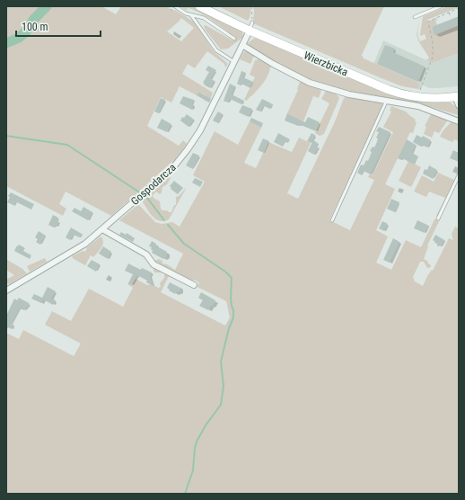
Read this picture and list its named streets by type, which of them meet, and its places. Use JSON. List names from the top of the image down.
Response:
{
  "streets": {
    "street": ["Wierzbicka", "Gospodarcza"]
  },
  "crossings": [
    ["Wierzbicka", "Gospodarcza"]
  ],
  "scale_bar": "100 m"
}
